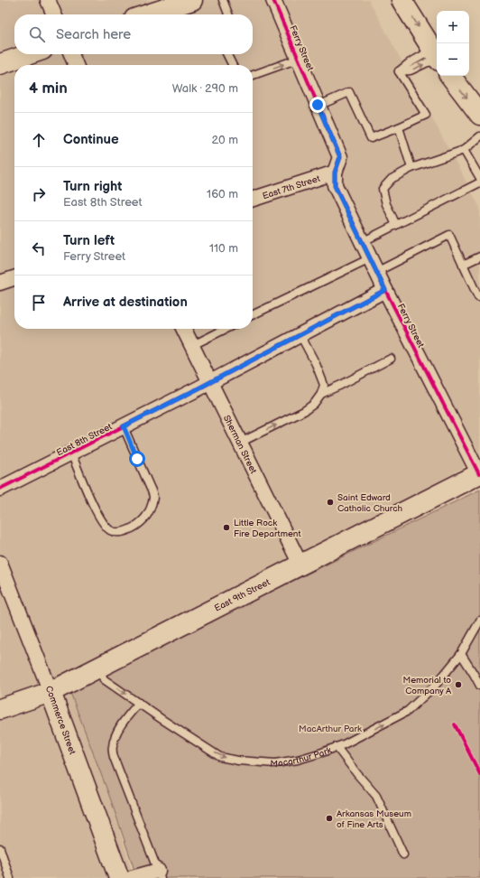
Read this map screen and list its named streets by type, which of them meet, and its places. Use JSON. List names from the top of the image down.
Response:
{
  "streets": {
    "main road": ["East 9th Street", "Commerce Street"],
    "street": [
      "Ferry Street",
      "East 7th Street",
      "East 8th Street",
      "Sherman Street"
    ],
    "lane": ["Macarthur Park"]
  },
  "crossings": [
    ["Ferry Street", "East 7th Street"],
    ["Ferry Street", "East 8th Street"],
    ["Ferry Street", "East 9th Street"],
    ["East 8th Street", "Sherman Street"],
    ["Sherman Street", "East 9th Street"],
    ["East 9th Street", "Commerce Street"],
    ["East 9th Street", "Macarthur Park"]
  ],
  "one_way": ["Macarthur Park"],
  "parks": ["MacArthur Park"],
  "places": [
    "Saint Edward Catholic Church",
    "Little Rock Fire Department",
    "Memorial to Company A",
    "Arkansas Museum of Fine Arts"
  ],
  "page": {
    "map_buttons": ["+", "−"],
    "search": "Search here",
    "heading": ["4 min", "Walk · 290 m"],
    "list": [
      ["Continue", "20 m"],
      ["Turn right", "East 8th Street", "160 m"],
      ["Turn left", "Ferry Street", "110 m"],
      "Arrive at destination"
    ]
  }
}
